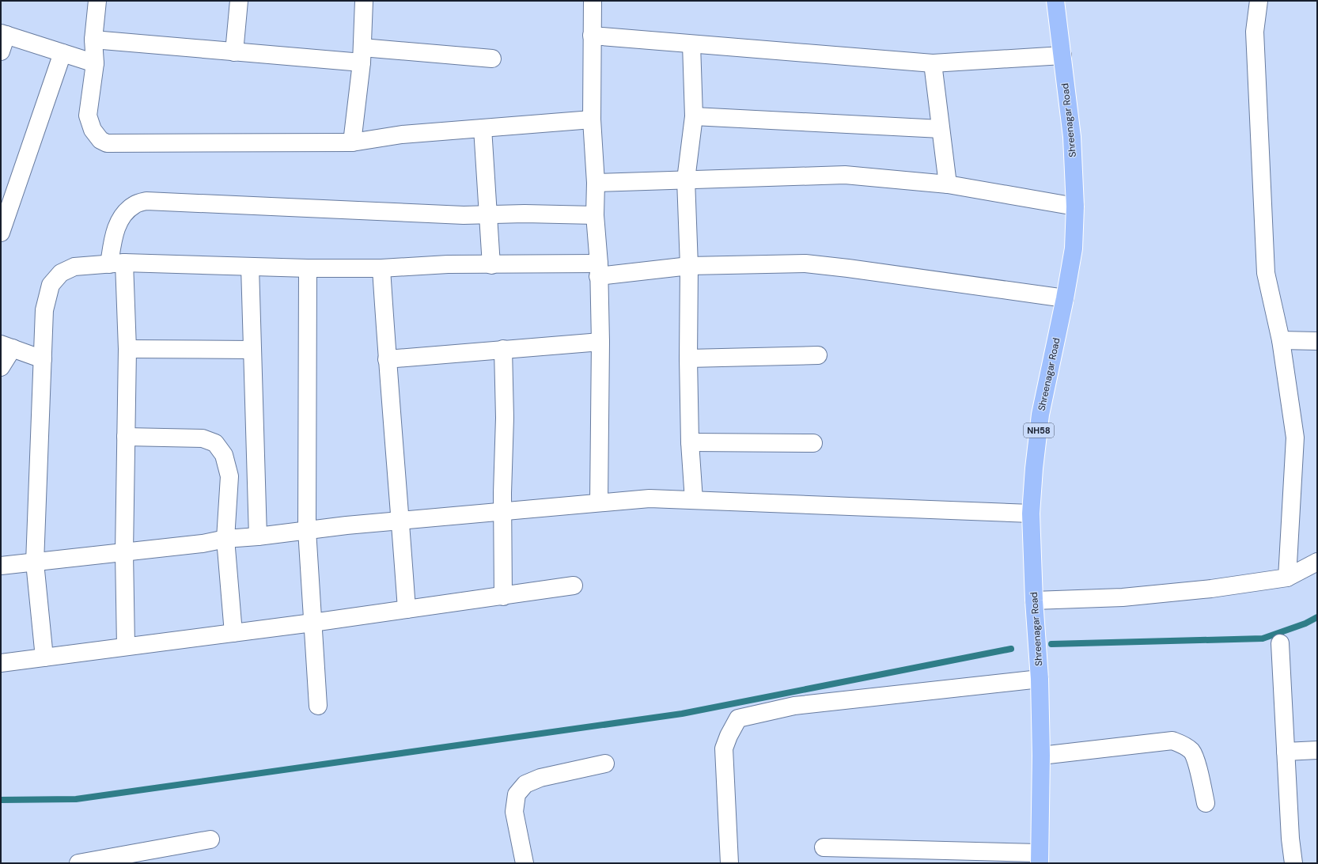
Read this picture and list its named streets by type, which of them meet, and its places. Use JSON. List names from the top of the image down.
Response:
{
  "streets": {
    "highway": ["Shreenagar Road", "NH58"]
  }
}
